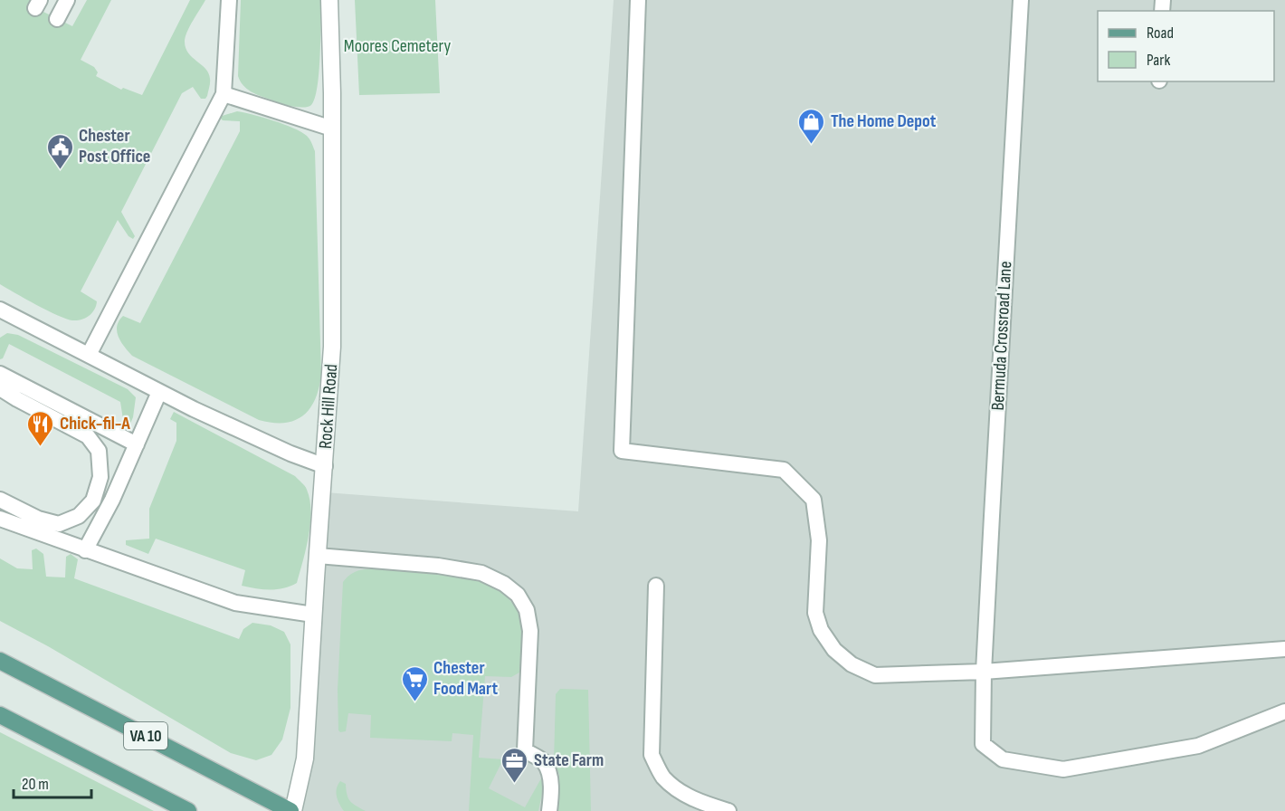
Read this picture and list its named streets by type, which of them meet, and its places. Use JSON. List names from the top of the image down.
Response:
{
  "streets": {
    "main road": ["VA 10"],
    "street": ["Rock Hill Road"],
    "lane": ["Bermuda Crossroad Lane"]
  },
  "crossings": [
    ["Rock Hill Road", "VA 10"]
  ],
  "parks": ["Moores Cemetery"],
  "places": {
    "shop": ["The Home Depot"],
    "public building": ["Chester Post Office"],
    "restaurant": ["Chick-fil-A"],
    "supermarket": ["Chester Food Mart"],
    "office": ["State Farm"]
  },
  "legend": ["Road", "Park"],
  "scale_bar": "20 m"
}
